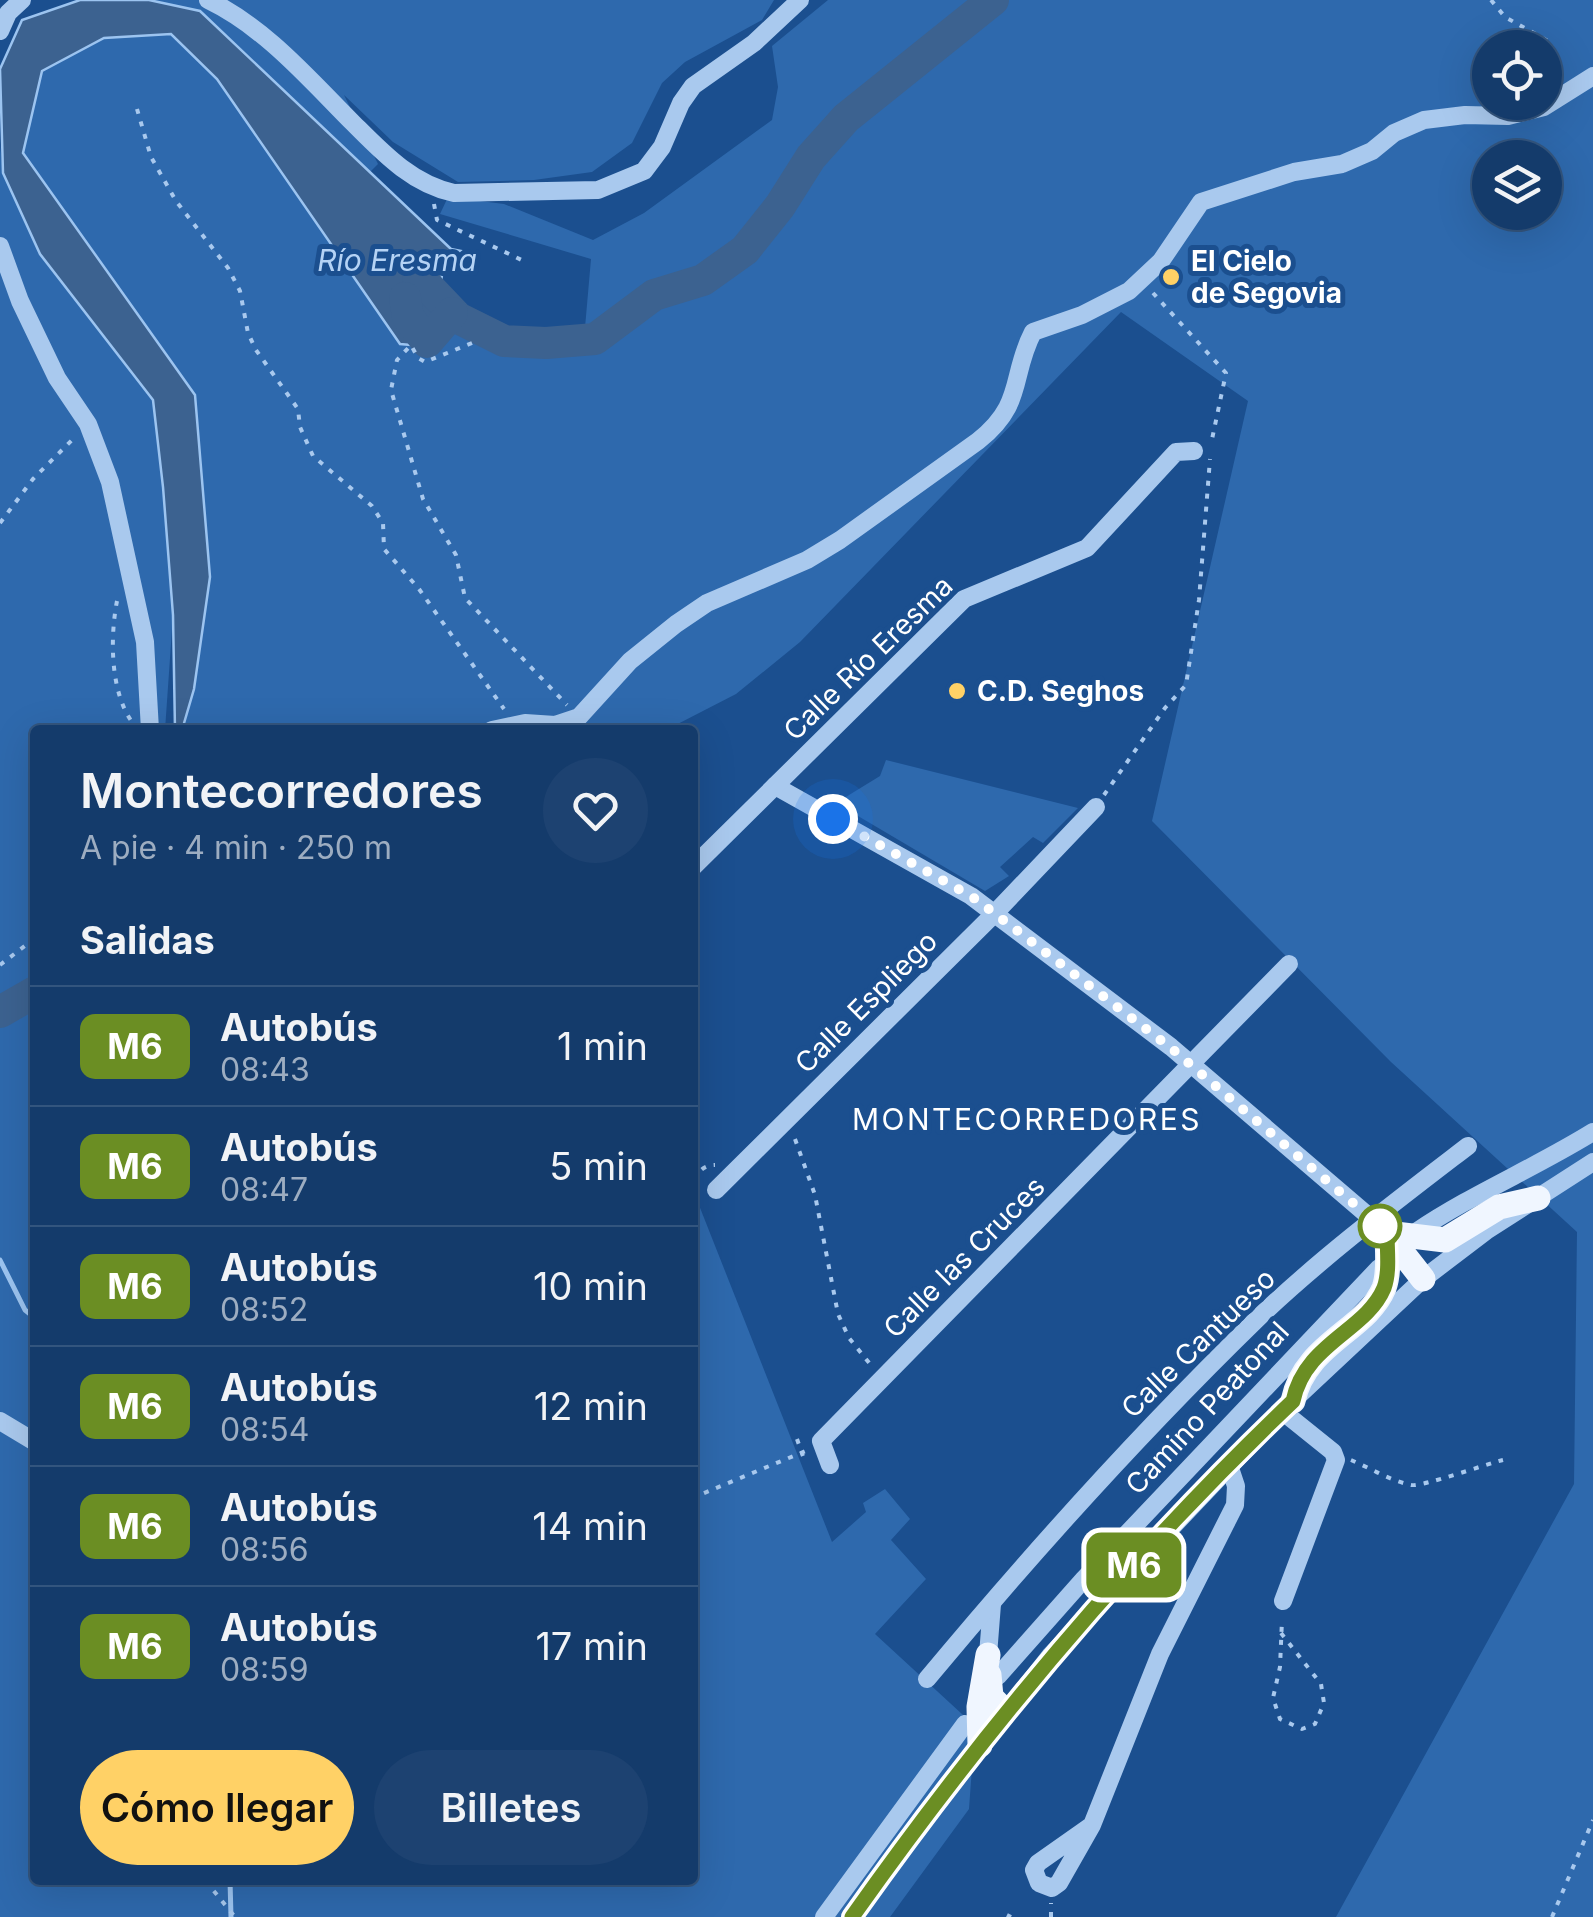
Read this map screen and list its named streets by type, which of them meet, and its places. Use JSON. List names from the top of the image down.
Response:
{
  "streets": {
    "street": [
      "Calle Río Eresma",
      "Calle Espliego",
      "Calle las Cruces",
      "Calle Cantueso",
      "Camino Peatonal"
    ]
  },
  "districts": ["MONTECORREDORES"],
  "water": ["Río Eresma"],
  "places": ["El Cielo de Segovia", "C.D. Seghos"],
  "lines": ["bus line M6"],
  "page": {
    "on_map": "M6",
    "heading": [
      ["Montecorredores", "A pie · 4 min · 250 m"],
      "Salidas"
    ],
    "list": [
      {
        "mark": "M6",
        "name": "Autobús",
        "note": "08:43",
        "value": "1 min"
      },
      {
        "mark": "M6",
        "name": "Autobús",
        "note": "08:47",
        "value": "5 min"
      },
      {
        "mark": "M6",
        "name": "Autobús",
        "note": "08:52",
        "value": "10 min"
      },
      {
        "mark": "M6",
        "name": "Autobús",
        "note": "08:54",
        "value": "12 min"
      },
      {
        "mark": "M6",
        "name": "Autobús",
        "note": "08:56",
        "value": "14 min"
      },
      {
        "mark": "M6",
        "name": "Autobús",
        "note": "08:59",
        "value": "17 min"
      }
    ],
    "buttons": ["Cómo llegar", "Billetes"]
  }
}
